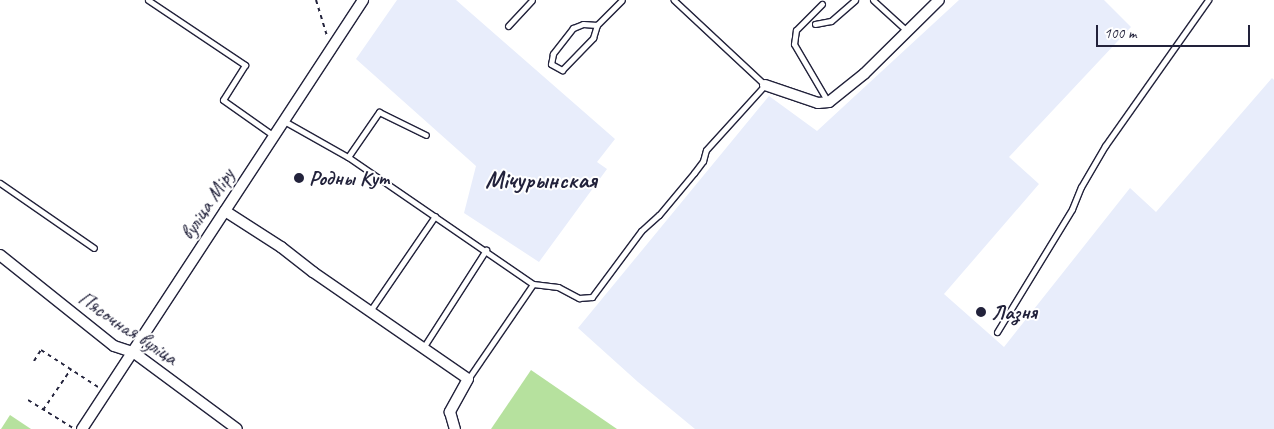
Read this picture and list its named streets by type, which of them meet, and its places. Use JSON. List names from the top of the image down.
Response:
{
  "streets": {
    "street": ["вуліца Міру", "Пясочная вуліца"]
  },
  "crossings": [
    ["вуліца Міру", "Пясочная вуліца"]
  ],
  "districts": ["Мічурынская"],
  "places": ["Родны Кут", "Лазня"],
  "scale_bar": "100 m"
}
